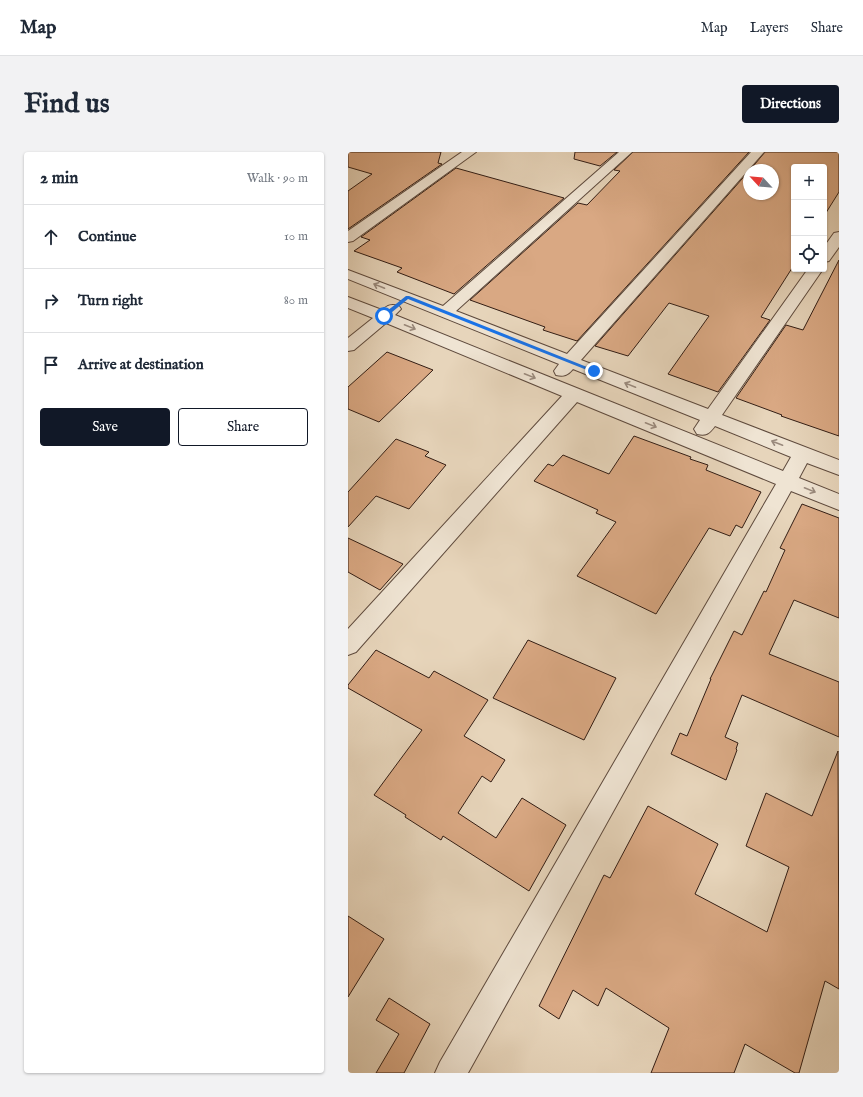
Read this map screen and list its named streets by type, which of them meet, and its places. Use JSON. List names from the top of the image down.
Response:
{
  "north": "top left",
  "page": {
    "header": "Map",
    "nav": ["Map", "Layers", "Share"],
    "buttons": [
      "Directions",
      ["Save", "Share"]
    ],
    "title": "Find us",
    "heading": ["2 min", "Walk · 90 m"],
    "map_buttons": ["+", "−"],
    "list": [
      ["Continue", "10 m"],
      ["Turn right", "80 m"],
      "Arrive at destination"
    ]
  }
}
